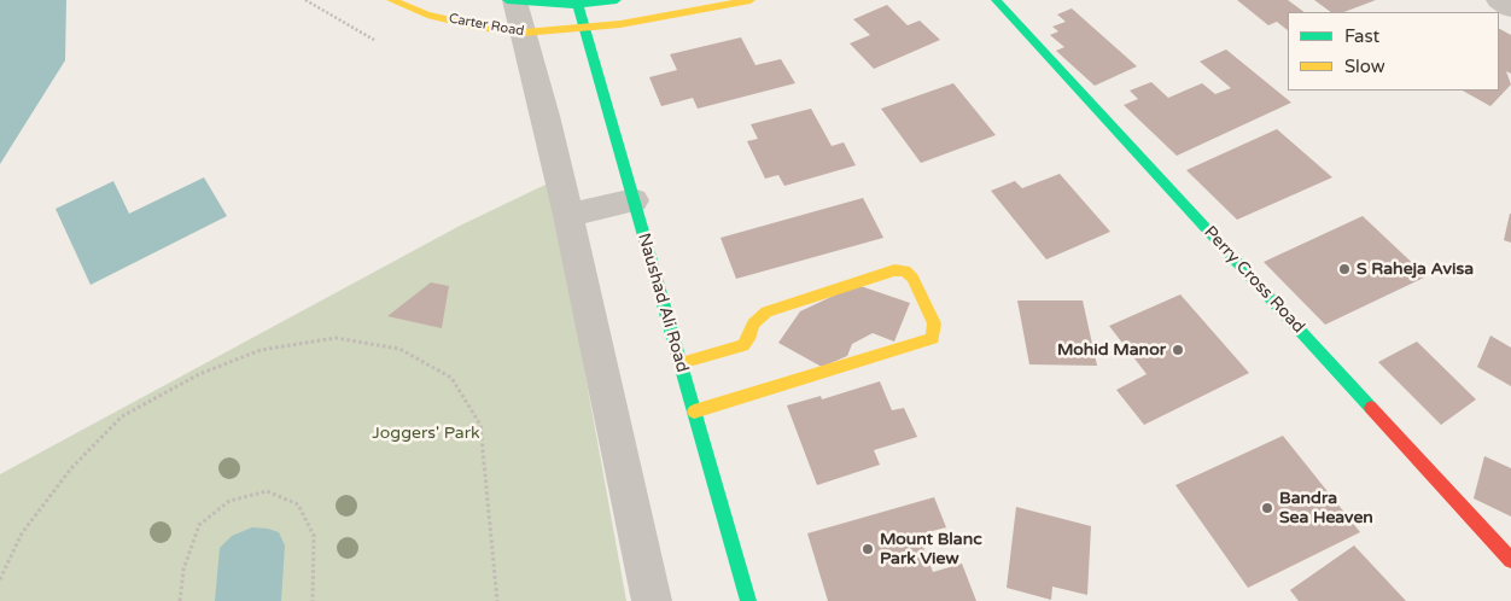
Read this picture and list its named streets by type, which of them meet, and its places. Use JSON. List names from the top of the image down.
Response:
{
  "streets": {
    "street": ["Carter Road", "Perry Cross Road", "Naushad Ali Road"]
  },
  "crossings": [
    ["Carter Road", "Naushad Ali Road"]
  ],
  "parks": ["Joggers' Park"],
  "places": [
    "S Raheja Avisa",
    "Mohid Manor",
    "Bandra Sea Heaven",
    "Mount Blanc Park View"
  ],
  "legend": ["Fast", "Slow"]
}
